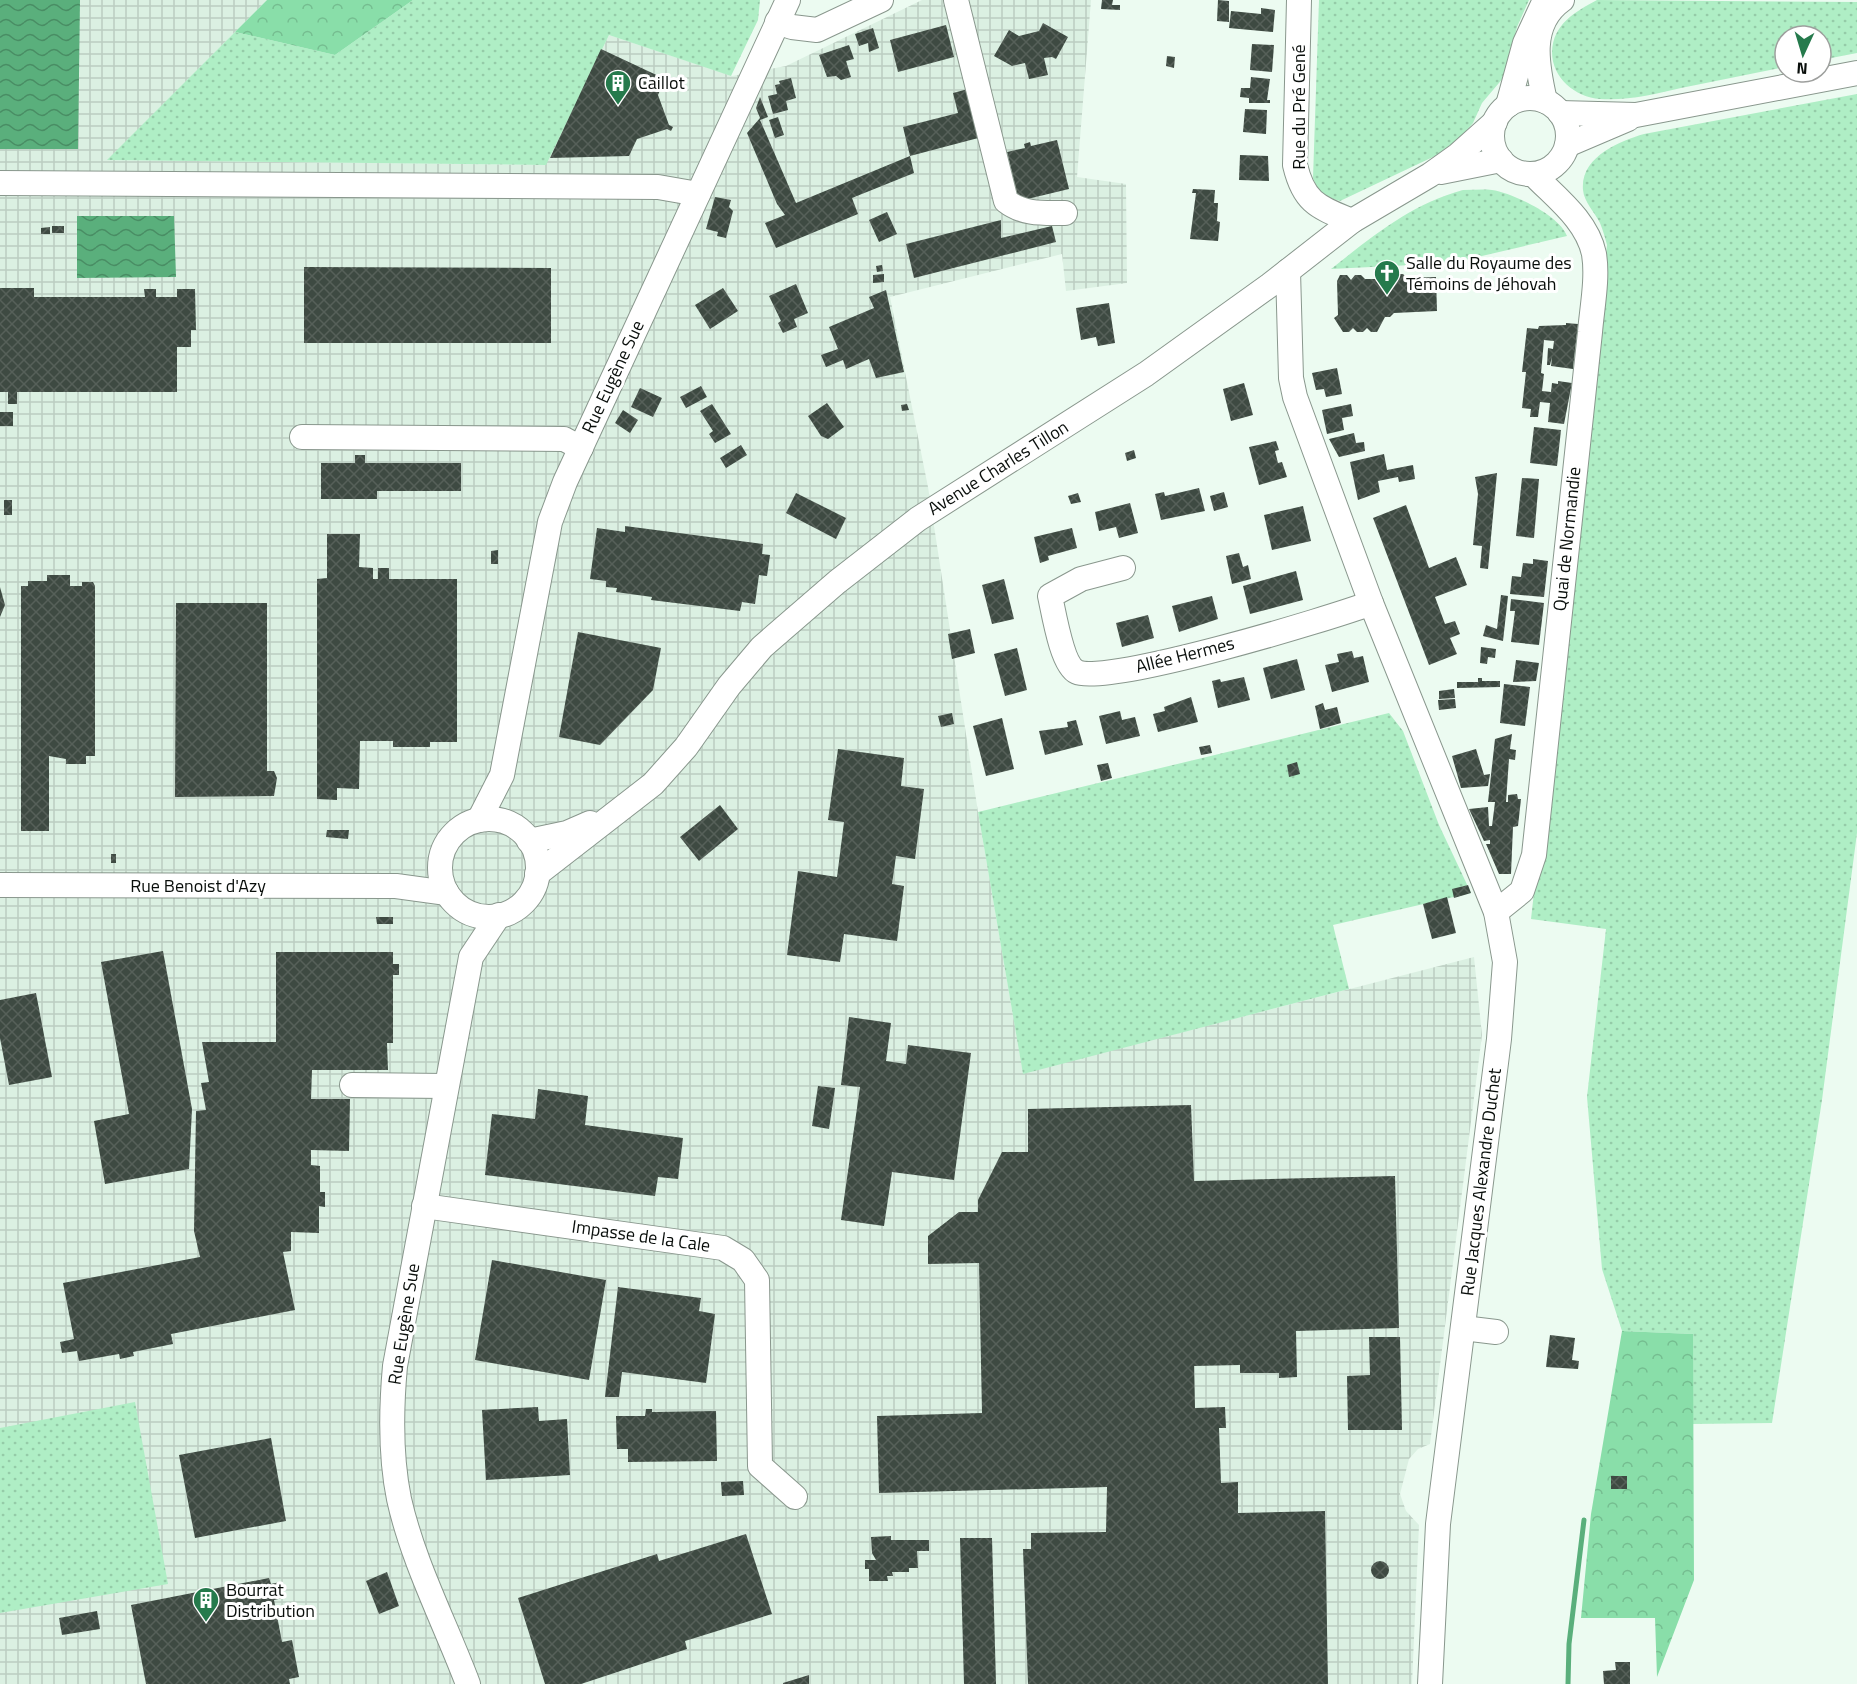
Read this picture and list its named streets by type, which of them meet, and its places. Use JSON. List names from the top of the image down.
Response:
{
  "streets": {
    "street": [
      "Rue du Pré Gené",
      "Rue Eugène Sue",
      "Avenue Charles Tillon",
      "Quai de Normandie",
      "Allée Hermes",
      "Rue Benoist d'Azy",
      "Rue Jacques Alexandre Duchet",
      "Impasse de la Cale"
    ]
  },
  "crossings": [
    ["Rue du Pré Gené", "Avenue Charles Tillon"],
    ["Rue Eugène Sue", "Avenue Charles Tillon"],
    ["Rue Eugène Sue", "Rue Benoist d'Azy"],
    ["Rue Eugène Sue", "Impasse de la Cale"],
    ["Avenue Charles Tillon", "Quai de Normandie"],
    ["Avenue Charles Tillon", "Rue Benoist d'Azy"],
    ["Avenue Charles Tillon", "Rue Jacques Alexandre Duchet"],
    ["Quai de Normandie", "Rue Jacques Alexandre Duchet"],
    ["Allée Hermes", "Rue Jacques Alexandre Duchet"]
  ],
  "places": {
    "building": ["Caillot", "Bourrat Distribution"],
    "church": ["Salle du Royaume des Témoins de Jéhovah"]
  },
  "north": "bottom"
}
